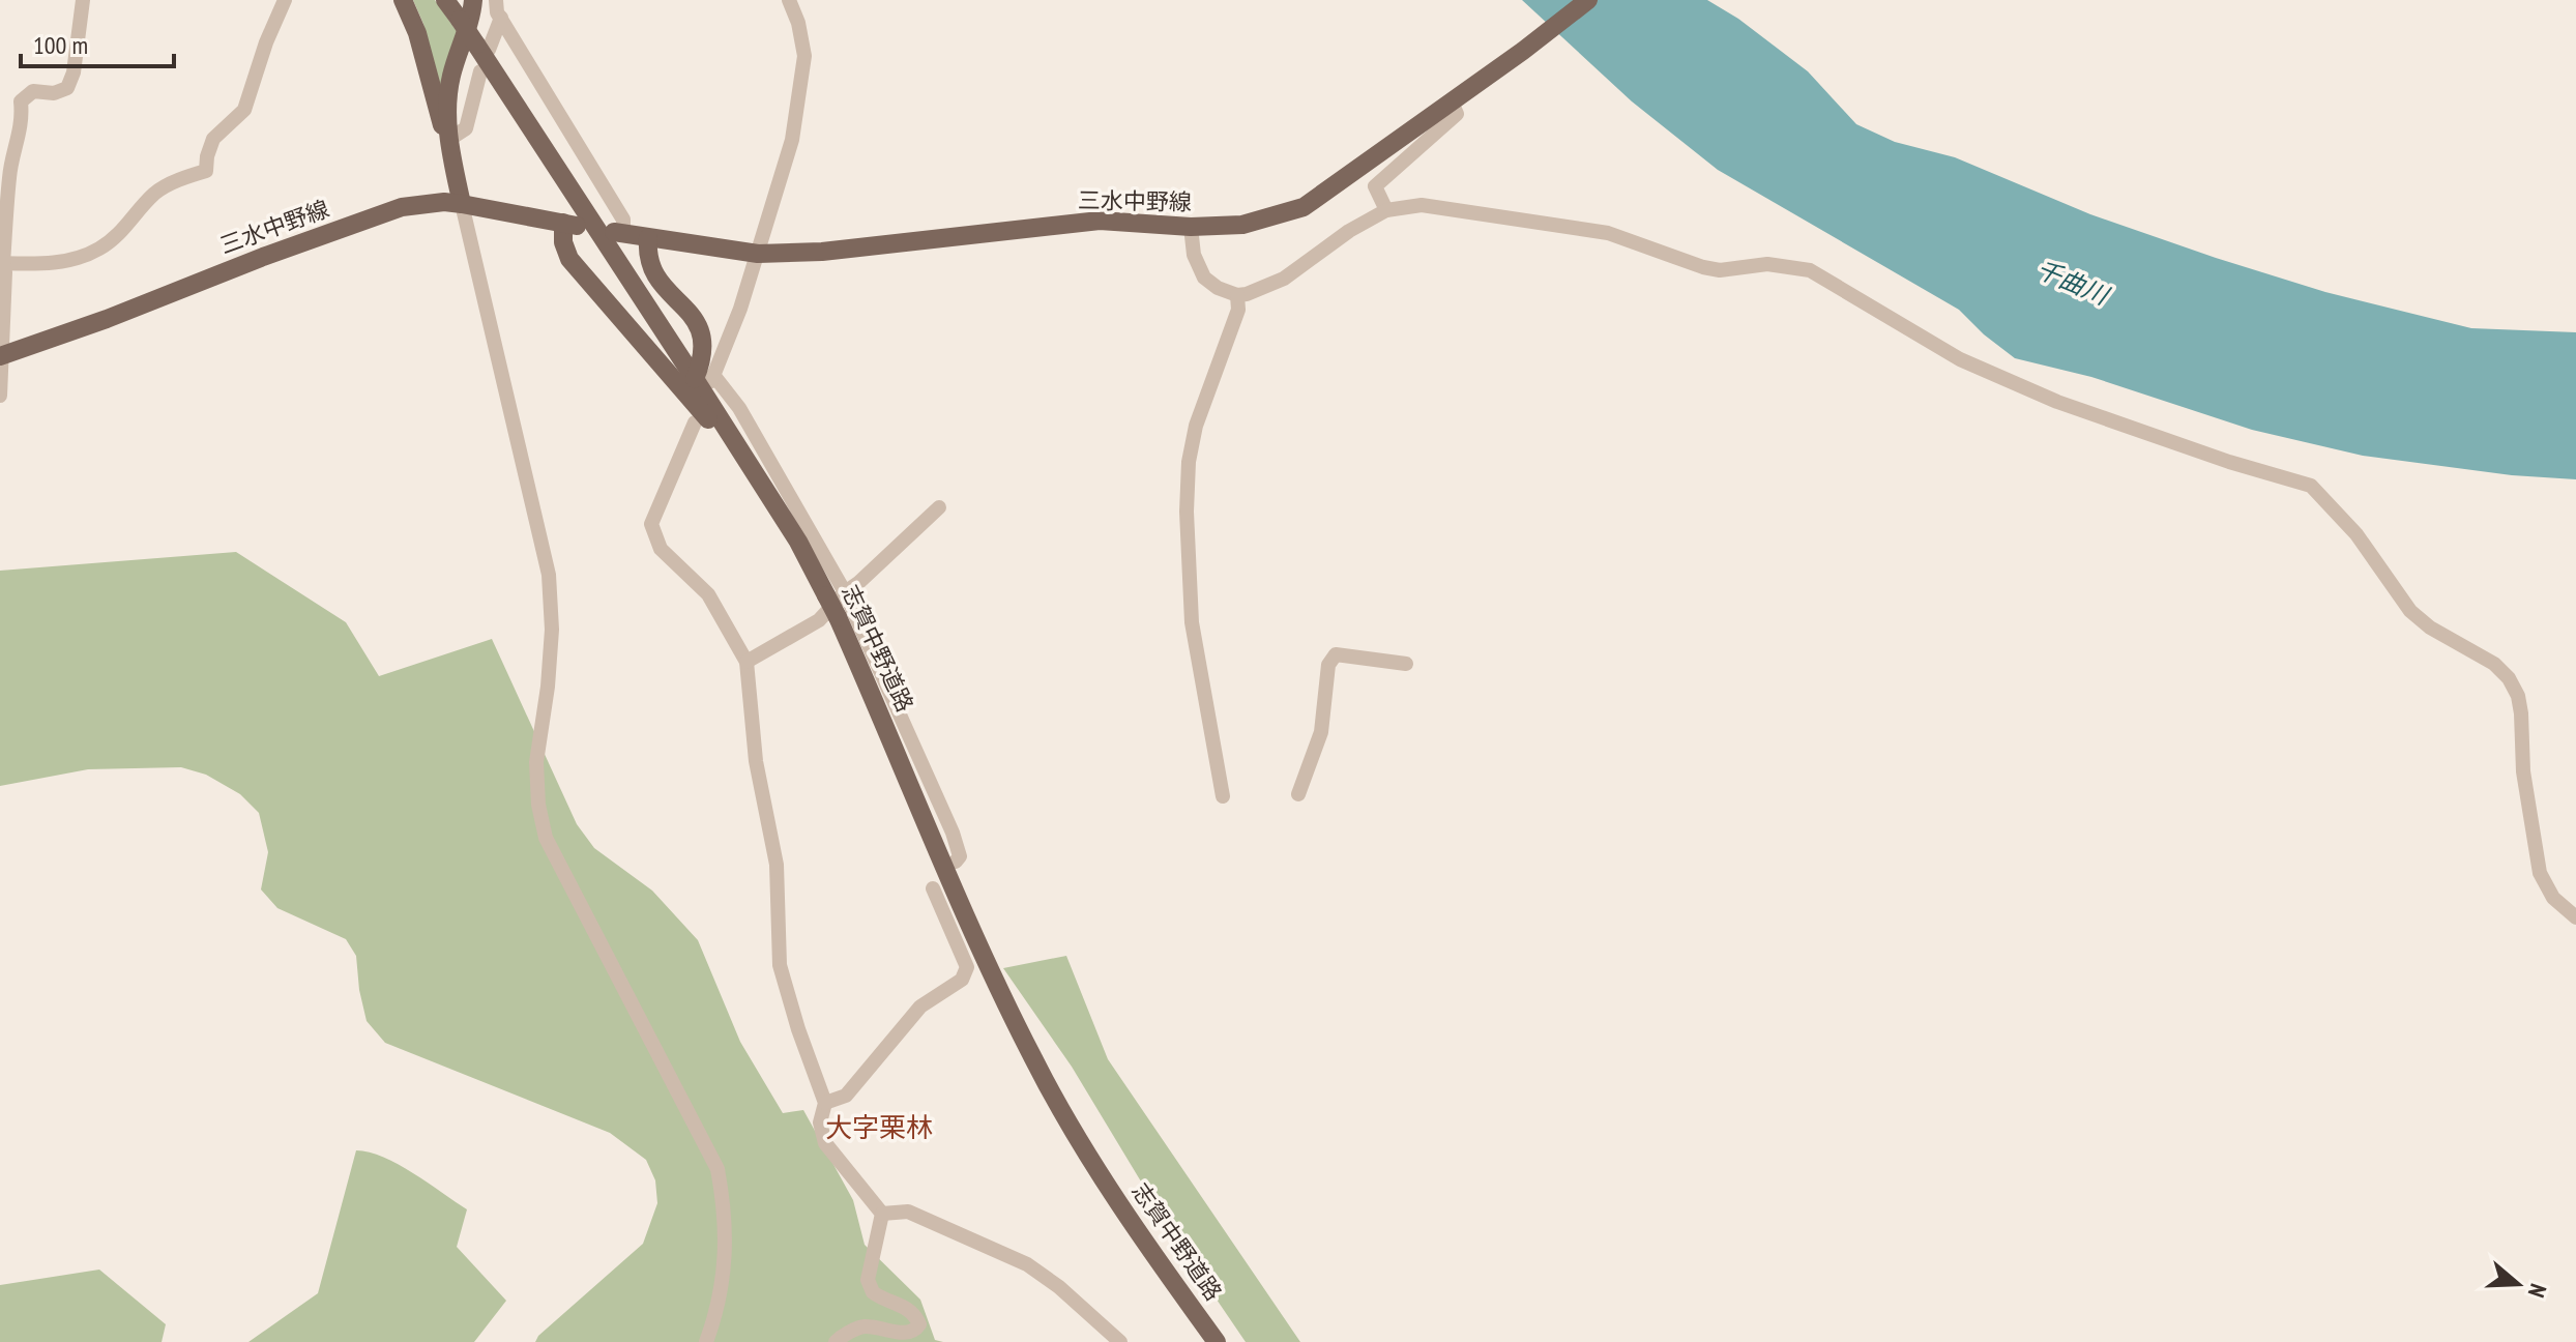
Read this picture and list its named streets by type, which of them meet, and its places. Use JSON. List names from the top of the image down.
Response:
{
  "streets": {
    "main road": ["三水中野線", "志賀中野道路"]
  },
  "crossings": [
    ["三水中野線", "志賀中野道路"]
  ],
  "districts": ["大字栗林"],
  "water": ["千曲川"],
  "scale_bar": "100 m",
  "north": "right"
}
